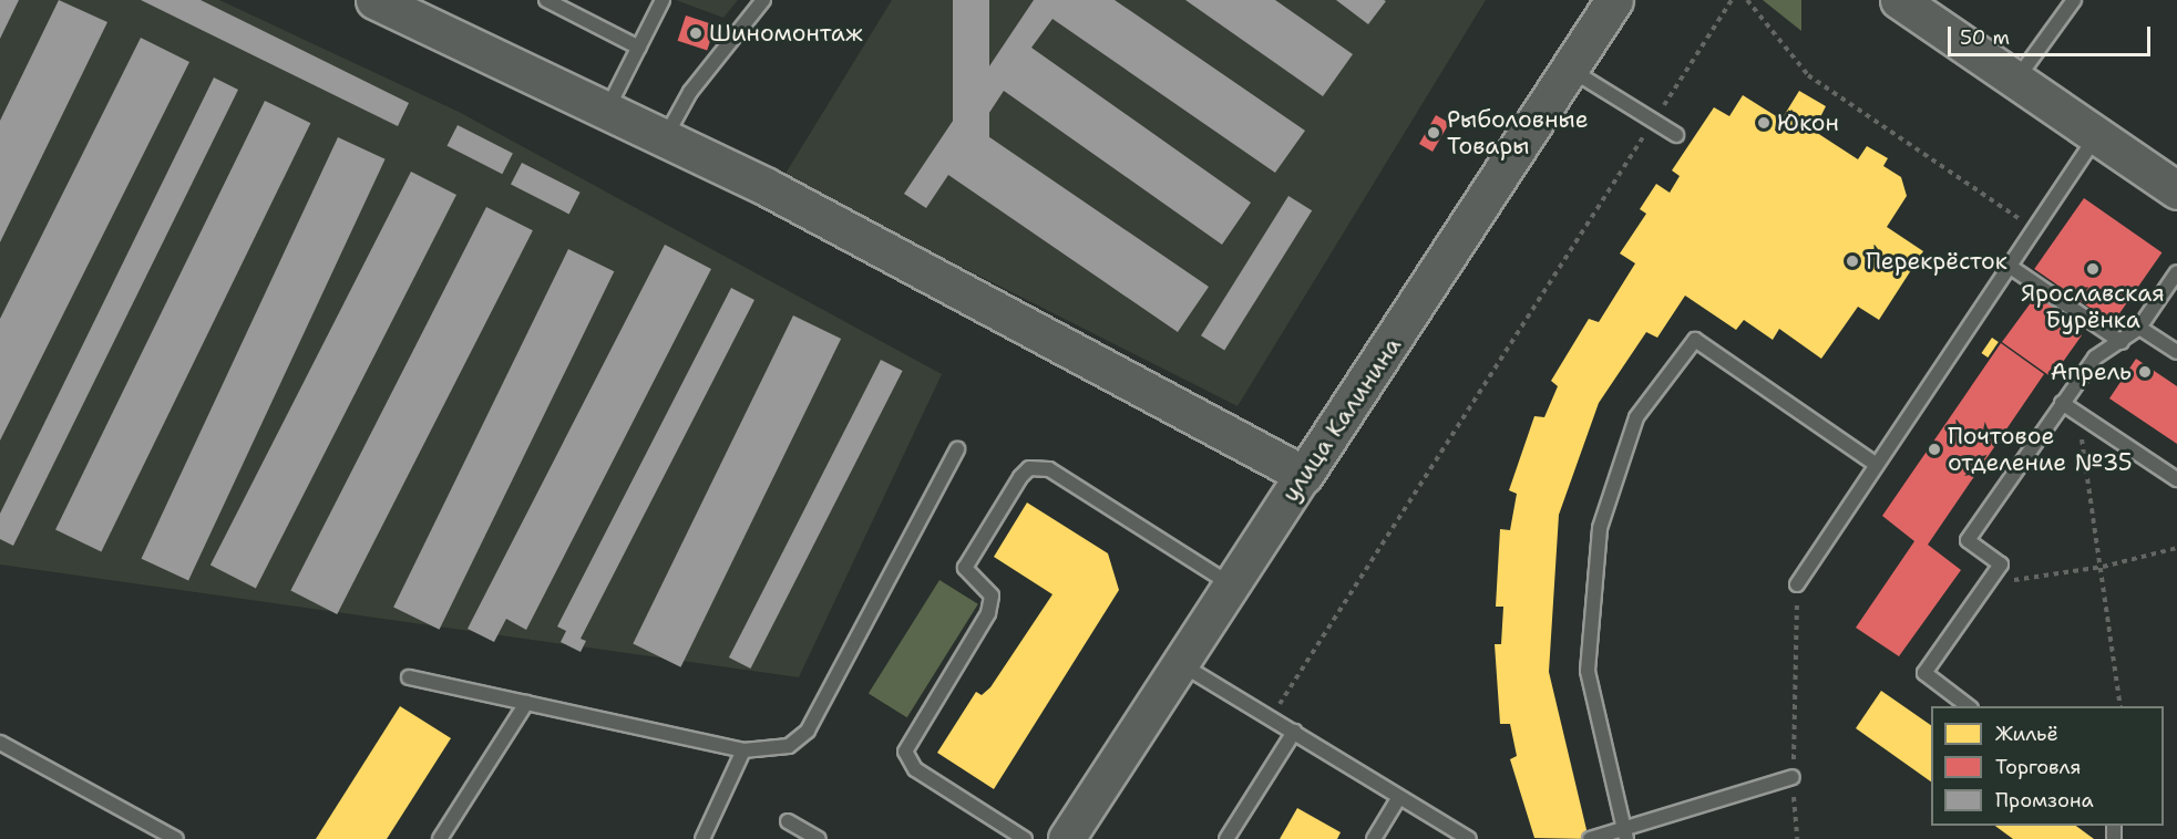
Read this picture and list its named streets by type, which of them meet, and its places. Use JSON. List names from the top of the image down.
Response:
{
  "streets": {
    "main road": ["улица Калинина"]
  },
  "places": [
    "Шиномонтаж",
    "Юкон",
    "Рыболовные Товары",
    "Перекрёсток",
    "Ярославская Бурёнка",
    "Апрель",
    "Почтовое отделение №35"
  ],
  "legend": ["Жильё", "Торговля", "Промзона"],
  "scale_bar": "50 m"
}
